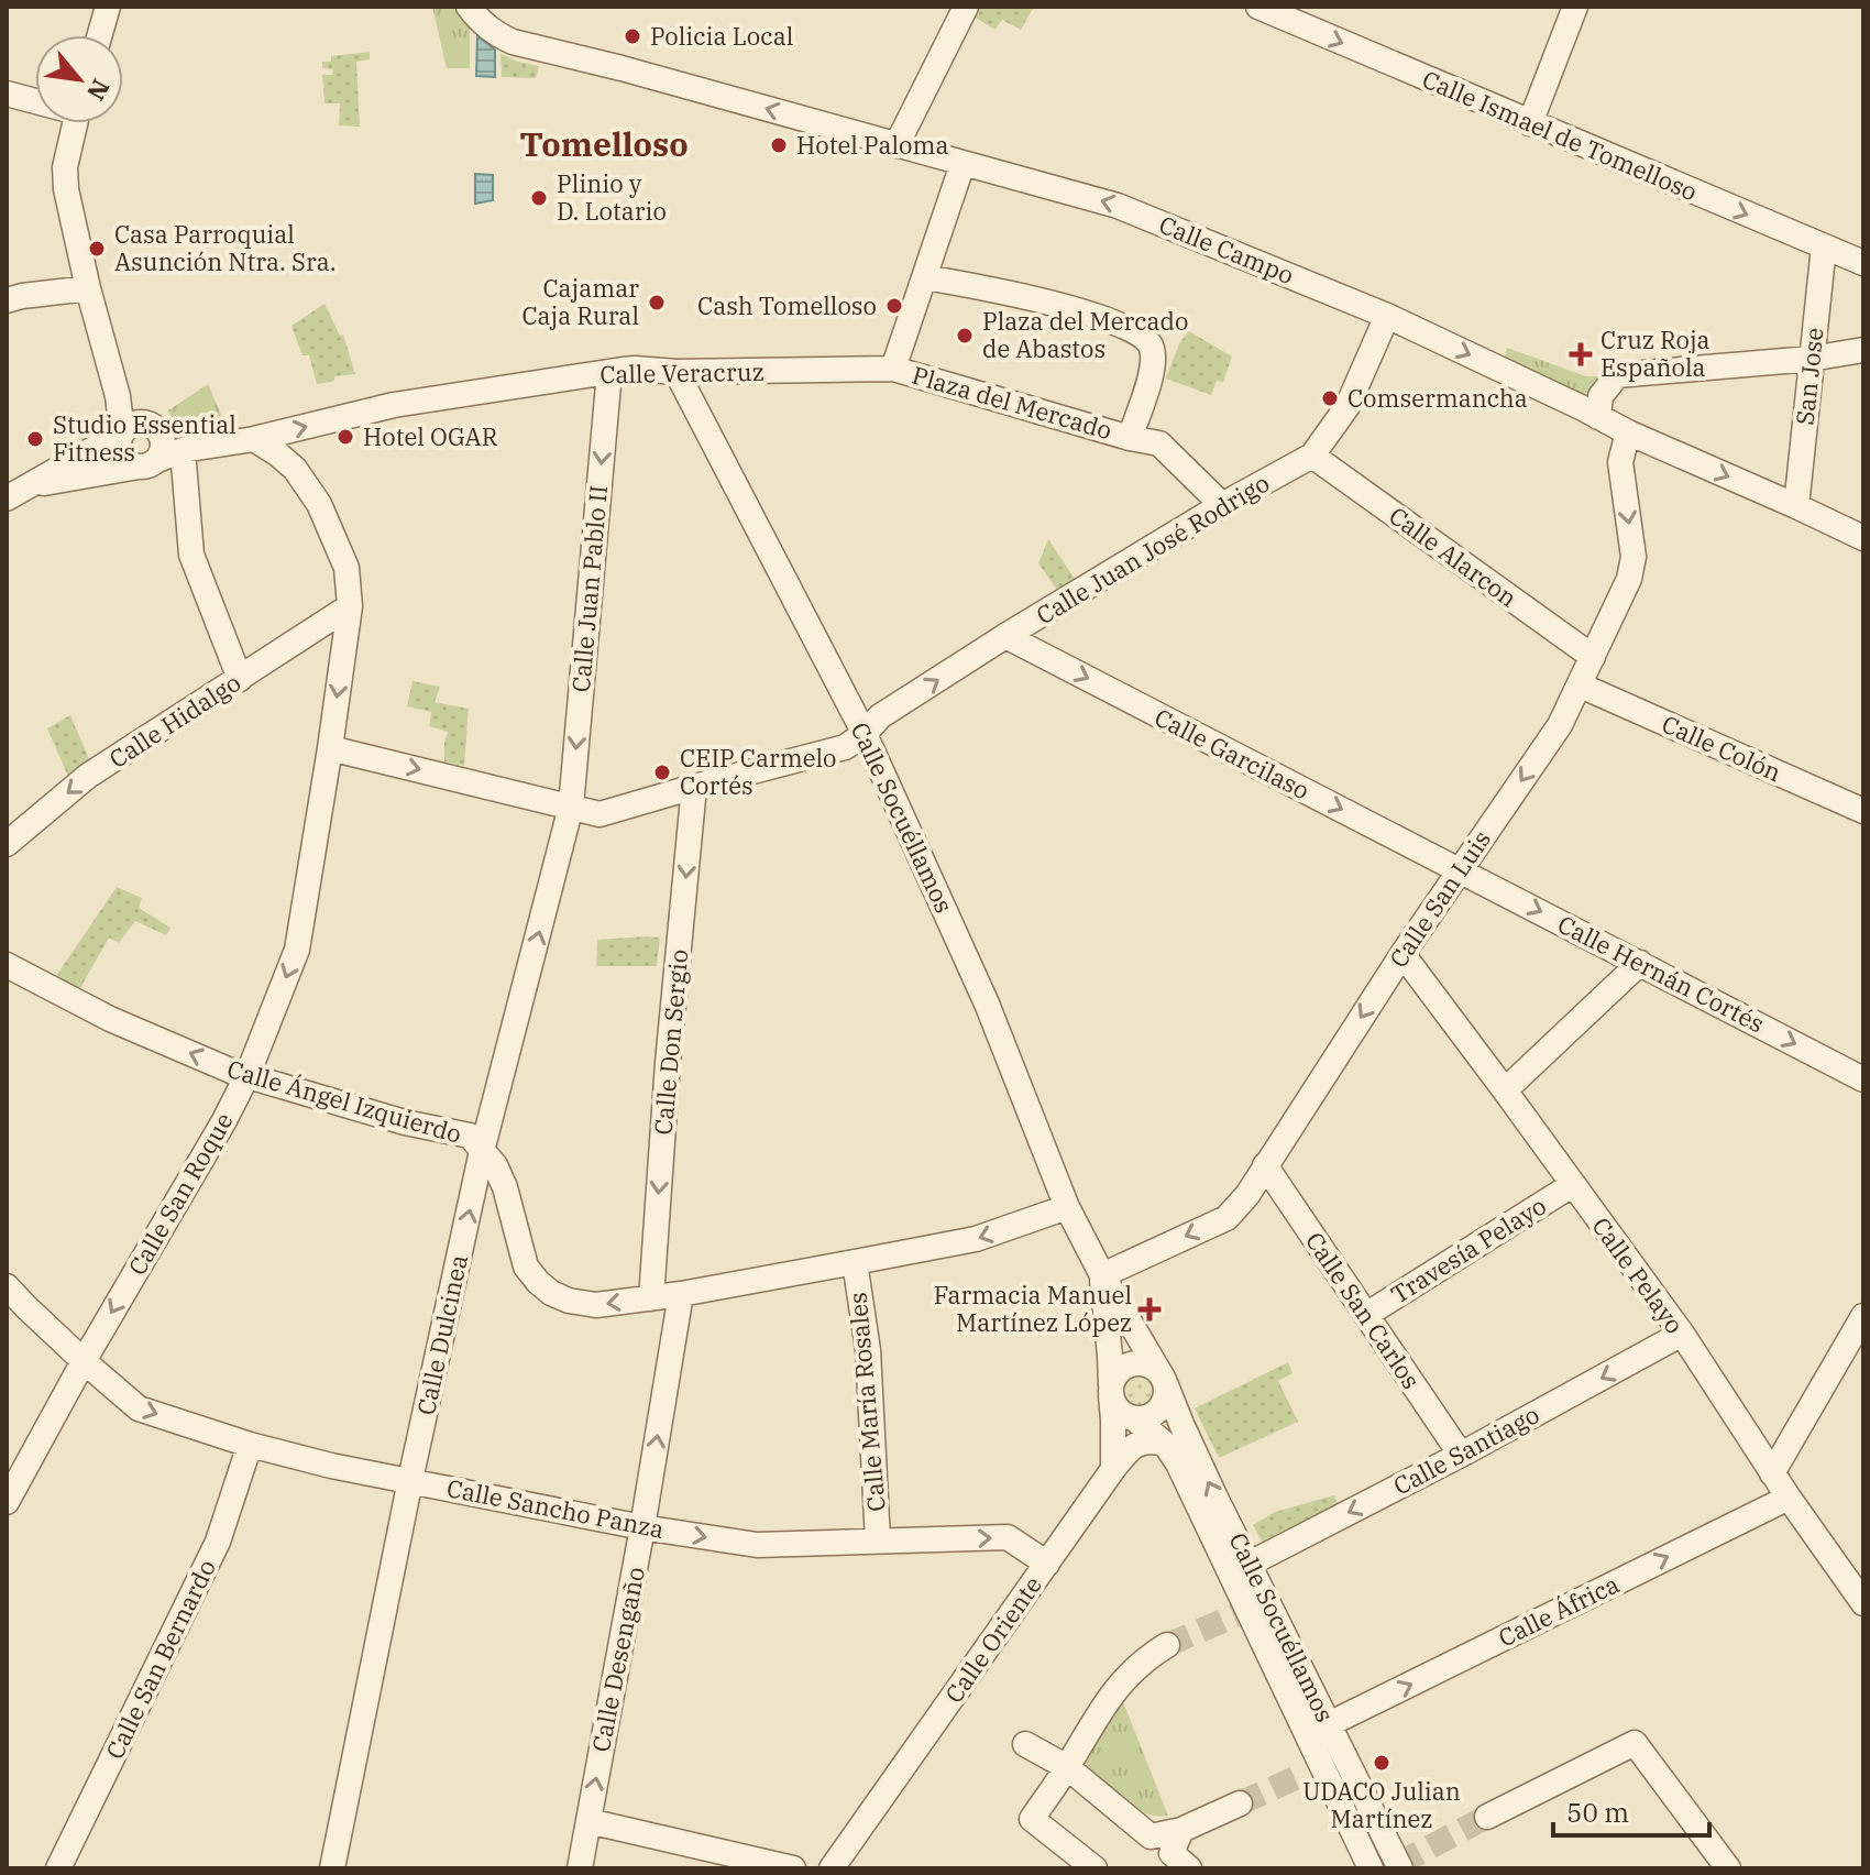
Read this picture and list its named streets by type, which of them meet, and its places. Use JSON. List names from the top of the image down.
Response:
{
  "streets": {
    "street": [
      "Calle Ismael de Tomelloso",
      "Calle Campo",
      "Calle Veracruz",
      "San Jose",
      "Plaza del Mercado",
      "Calle Juan José Rodrigo",
      "Calle Alarcon",
      "Calle Juan Pablo II",
      "Calle Hidalgo",
      "Calle Colón",
      "Calle Garcilaso",
      "Calle Socuéllamos",
      "Calle San Luis",
      "Calle Hernán Cortés",
      "Calle Don Sergio",
      "Calle Ángel Izquierdo",
      "Calle San Roque",
      "Travesía Pelayo",
      "Calle Pelayo",
      "Calle San Carlos",
      "Calle Dulcinea",
      "Calle María Rosales",
      "Calle Santiago",
      "Calle Sancho Panza",
      "Calle África",
      "Calle Oriente",
      "Calle San Bernardo",
      "Calle Desengaño"
    ]
  },
  "crossings": [
    ["Calle Ismael de Tomelloso", "San Jose"],
    ["Calle Campo", "San Jose"],
    ["Calle Campo", "Calle Juan José Rodrigo"],
    ["Calle Campo", "Calle San Luis"],
    ["Calle Veracruz", "Plaza del Mercado"],
    ["Calle Veracruz", "Calle Juan Pablo II"],
    ["Calle Veracruz", "Calle Socuéllamos"],
    ["Calle Veracruz", "Calle San Roque"],
    ["Plaza del Mercado", "Calle Juan José Rodrigo"],
    ["Calle Juan José Rodrigo", "Calle Alarcon"],
    ["Calle Juan José Rodrigo", "Calle Juan Pablo II"],
    ["Calle Juan José Rodrigo", "Calle Garcilaso"],
    ["Calle Juan José Rodrigo", "Calle Socuéllamos"],
    ["Calle Juan José Rodrigo", "Calle Don Sergio"],
    ["Calle Juan José Rodrigo", "Calle San Roque"],
    ["Calle Juan José Rodrigo", "Calle Dulcinea"],
    ["Calle Alarcon", "Calle San Luis"],
    ["Calle Juan Pablo II", "Calle Dulcinea"],
    ["Calle Hidalgo", "Calle San Roque"],
    ["Calle Colón", "Calle San Luis"],
    ["Calle Garcilaso", "Calle San Luis"],
    ["Calle Garcilaso", "Calle Hernán Cortés"],
    ["Calle Socuéllamos", "Calle San Luis"],
    ["Calle Socuéllamos", "Calle Ángel Izquierdo"],
    ["Calle Socuéllamos", "Calle Santiago"],
    ["Calle Socuéllamos", "Calle África"],
    ["Calle Socuéllamos", "Calle Oriente"],
    ["Calle San Luis", "Calle Hernán Cortés"],
    ["Calle San Luis", "Calle Pelayo"],
    ["Calle San Luis", "Calle San Carlos"],
    ["Calle Don Sergio", "Calle Ángel Izquierdo"],
    ["Calle Ángel Izquierdo", "Calle San Roque"],
    ["Calle Ángel Izquierdo", "Calle Dulcinea"],
    ["Calle Ángel Izquierdo", "Calle María Rosales"],
    ["Calle Ángel Izquierdo", "Calle Desengaño"],
    ["Calle San Roque", "Calle Sancho Panza"],
    ["Travesía Pelayo", "Calle Pelayo"],
    ["Travesía Pelayo", "Calle San Carlos"],
    ["Calle Pelayo", "Calle Santiago"],
    ["Calle Pelayo", "Calle África"],
    ["Calle San Carlos", "Calle Santiago"],
    ["Calle Dulcinea", "Calle Sancho Panza"],
    ["Calle María Rosales", "Calle Sancho Panza"],
    ["Calle Sancho Panza", "Calle Oriente"],
    ["Calle Sancho Panza", "Calle San Bernardo"],
    ["Calle Sancho Panza", "Calle Desengaño"]
  ],
  "one_way": [
    "Calle Ismael de Tomelloso",
    "Calle Veracruz",
    "Calle Juan Pablo II",
    "Calle Hidalgo",
    "Calle Garcilaso",
    "Calle San Luis",
    "Calle Hernán Cortés",
    "Calle Don Sergio",
    "Calle Ángel Izquierdo",
    "Calle San Roque",
    "Calle Dulcinea",
    "Calle Santiago",
    "Calle Sancho Panza",
    "Calle África",
    "Calle Desengaño"
  ],
  "districts": ["Tomelloso"],
  "places": {
    "other": [
      "Policia Local",
      "Hotel Paloma",
      "Plinio y D. Lotario",
      "Casa Parroquial Asunción Ntra. Sra.",
      "Cajamar Caja Rural",
      "Cash Tomelloso",
      "Plaza del Mercado de Abastos",
      "Comsermancha",
      "Hotel OGAR",
      "Studio Essential Fitness",
      "CEIP Carmelo Cortés",
      "UDACO Julian Martínez"
    ],
    "health": ["Cruz Roja Española", "Farmacia Manuel Martínez López"]
  },
  "scale_bar": "50 m",
  "north": "bottom right"
}
